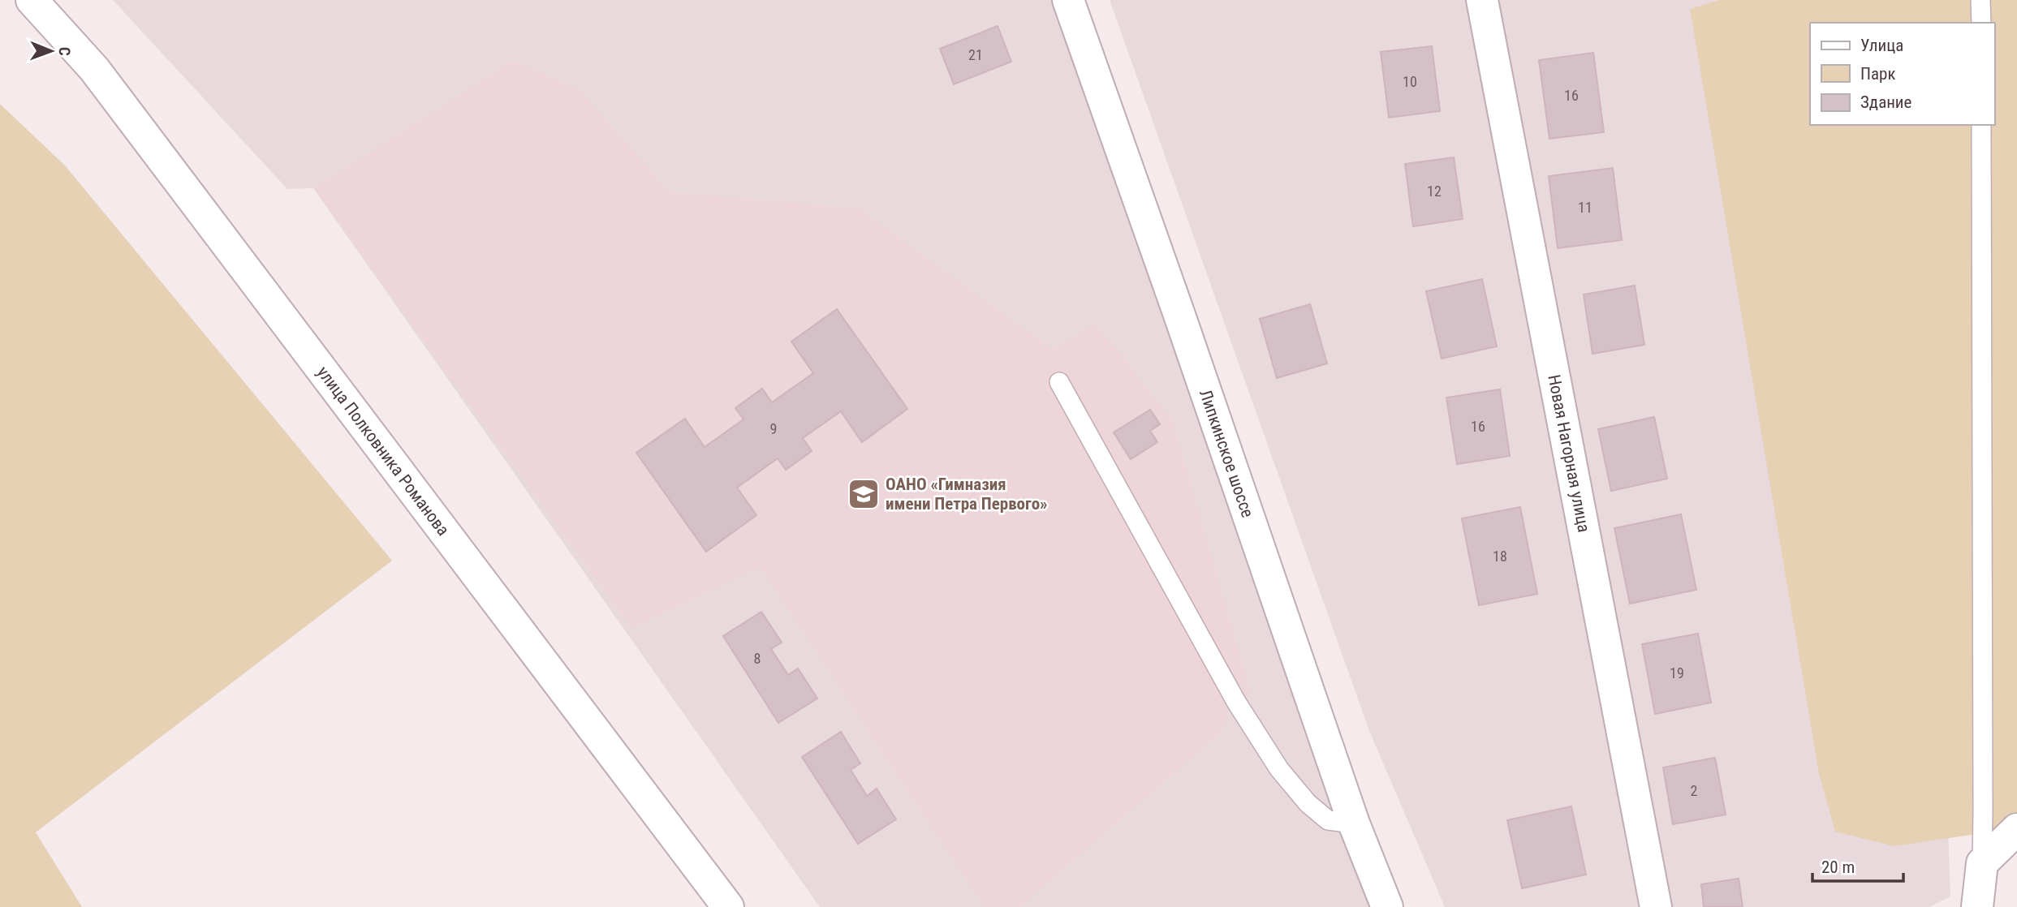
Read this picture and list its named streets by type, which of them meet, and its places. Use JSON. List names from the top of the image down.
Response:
{
  "streets": {
    "street": ["улица Полковника Романова", "Липкинское шоссе", "Новая Нагорная улица"]
  },
  "places": {
    "school or university": ["ОАНО «Гимназия имени Петра Первого»"]
  },
  "house_numbers": [
    "21",
    "10",
    "16",
    "12",
    "11",
    "16",
    "9",
    "18",
    "8",
    "19",
    "2"
  ],
  "legend": ["Улица", "Парк", "Здание"],
  "scale_bar": "20 m",
  "north": "right"
}
